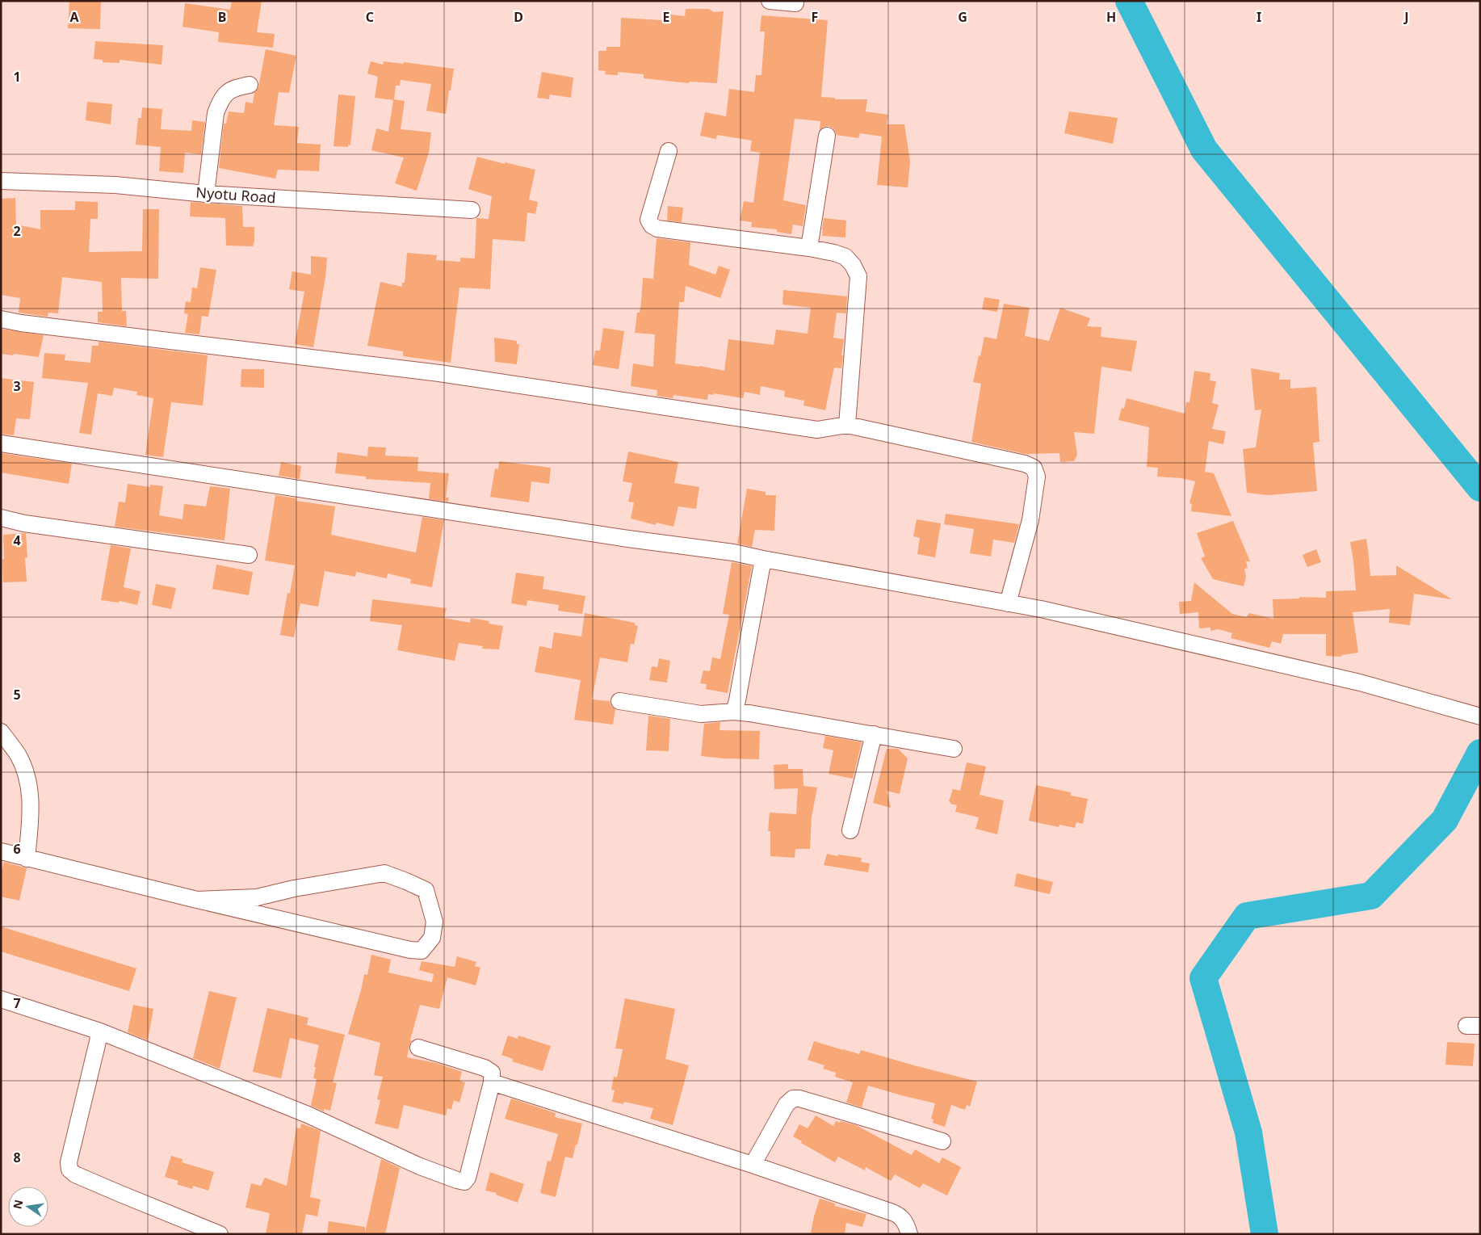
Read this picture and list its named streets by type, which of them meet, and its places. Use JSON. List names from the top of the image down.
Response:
{
  "streets": {
    "street": ["Nyotu Road"]
  },
  "north": "left",
  "grid": {
    "columns": [
      "A",
      "B",
      "C",
      "D",
      "E",
      "F",
      "G",
      "H",
      "I",
      "J"
    ],
    "rows": [
      "1",
      "2",
      "3",
      "4",
      "5",
      "6",
      "7",
      "8"
    ]
  }
}
